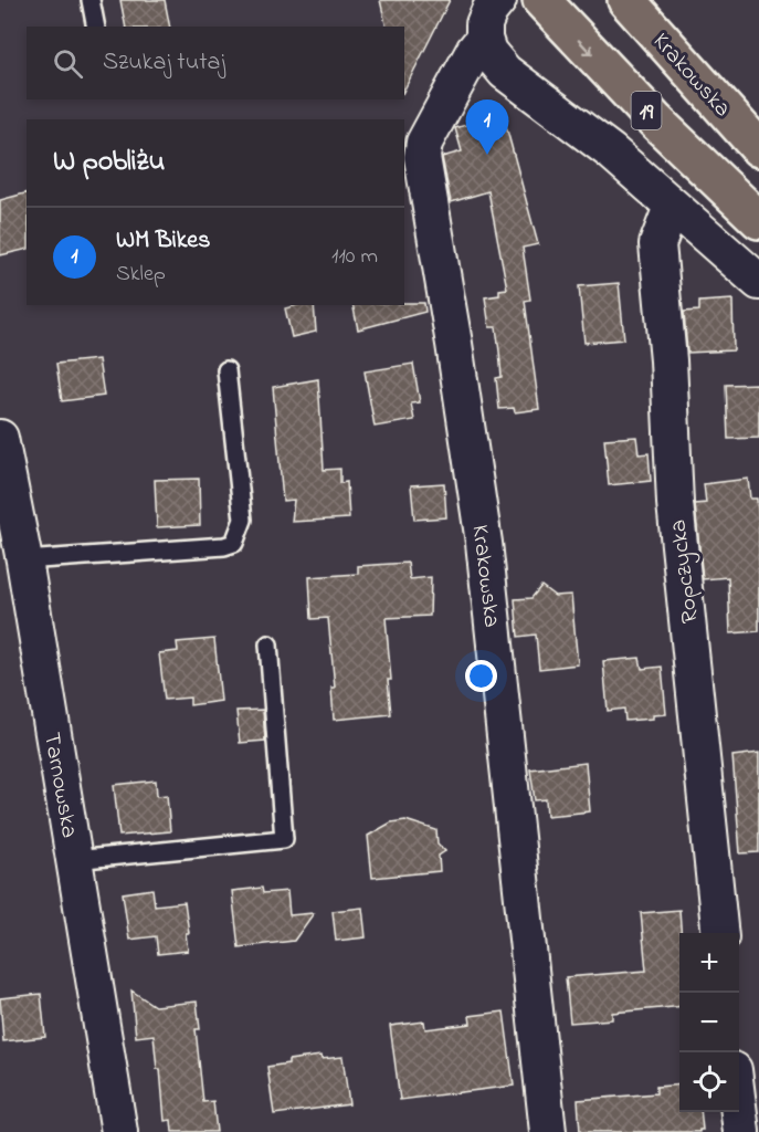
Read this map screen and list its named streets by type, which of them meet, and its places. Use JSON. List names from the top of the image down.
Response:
{
  "streets": {
    "main road": ["Krakowska", "19"],
    "street": ["Ropczycka", "Tarnowska"]
  },
  "page": {
    "search": "Szukaj tutaj",
    "pins": "1",
    "heading": "W pobliżu",
    "list": [
      {
        "mark": "1",
        "name": "WM Bikes",
        "note": "Sklep",
        "value": "110 m"
      }
    ],
    "map_buttons": ["+", "−"]
  }
}
